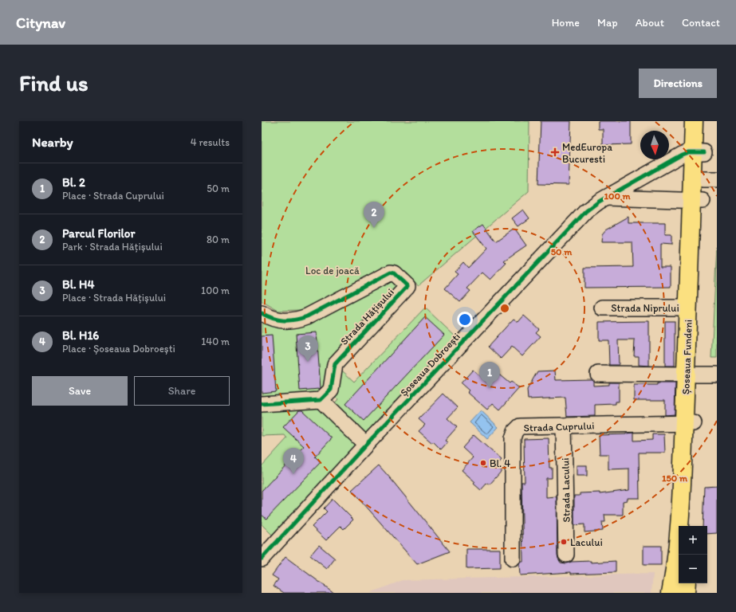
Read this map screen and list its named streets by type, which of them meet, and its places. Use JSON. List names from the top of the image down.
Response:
{
  "streets": {
    "main road": ["Șoseaua Fundeni"],
    "street": [
      "Strada Niprului",
      "Strada Hățișului",
      "Șoseaua Dobroești",
      "Strada Cuprului",
      "Strada Lacului"
    ]
  },
  "crossings": [
    ["Strada Niprului", "Șoseaua Fundeni"],
    ["Șoseaua Fundeni", "Șoseaua Dobroești"],
    ["Șoseaua Fundeni", "Strada Cuprului"],
    ["Strada Cuprului", "Strada Lacului"]
  ],
  "parks": ["Loc de joacă"],
  "places": {
    "health": ["MedEuropa Bucuresti"],
    "other": ["Bl. 4", "Lacului"]
  },
  "north": "bottom",
  "page": {
    "header": "Citynav",
    "nav": [
      "Home",
      "Map",
      "About",
      "Contact"
    ],
    "buttons": [
      "Directions",
      ["Save", "Share"]
    ],
    "title": "Find us",
    "heading": ["Nearby", "4 results"],
    "list": [
      {
        "mark": "1",
        "name": "Bl. 2",
        "note": "Place · Strada Cuprului",
        "value": "50 m"
      },
      {
        "mark": "2",
        "name": "Parcul Florilor",
        "note": "Park · Strada Hățișului",
        "value": "80 m"
      },
      {
        "mark": "3",
        "name": "Bl. H4",
        "note": "Place · Strada Hățișului",
        "value": "100 m"
      },
      {
        "mark": "4",
        "name": "Bl. H16",
        "note": "Place · Șoseaua Dobroești",
        "value": "140 m"
      }
    ],
    "pins": [
      "2",
      "3",
      "1",
      "4"
    ],
    "map_buttons": ["+", "−"]
  },
  "rings": ["100 m", "50 m", "150 m"]
}
